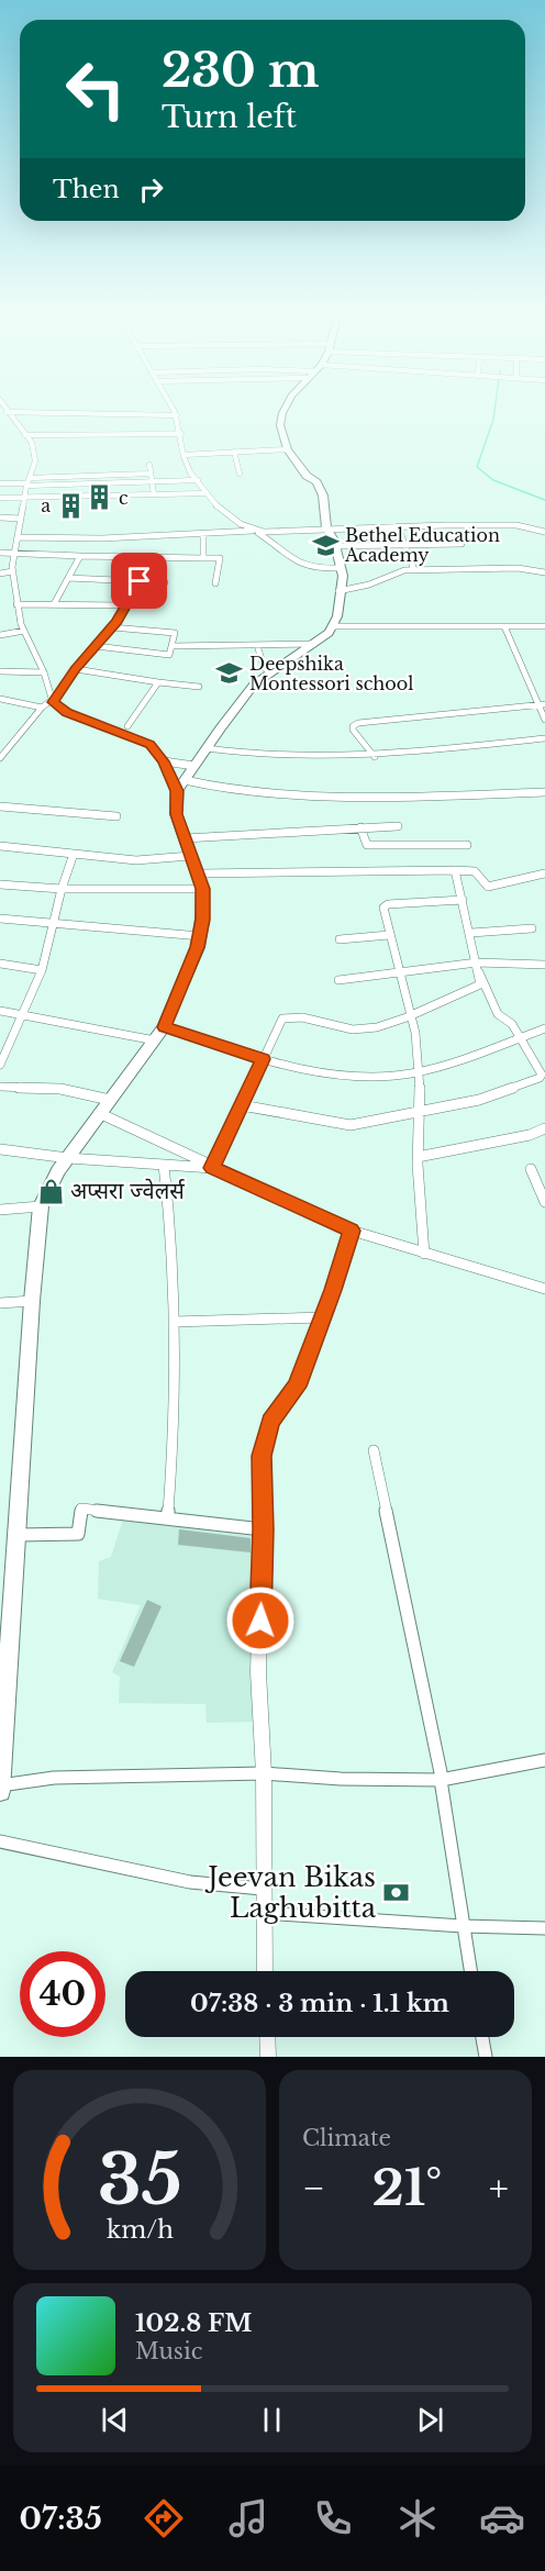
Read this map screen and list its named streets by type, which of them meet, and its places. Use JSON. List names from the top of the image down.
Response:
{
  "places": {
    "building": ["c", "a"],
    "school or university": ["Bethel Education Academy", "Deepshika Montessori school"],
    "shop": ["अप्सरा ज्वेलर्स"],
    "bank": ["Jeevan Bikas Laghubitta"]
  },
  "page": {
    "turn": ["230 m", "Turn left"],
    "then": "Then",
    "limit": "40",
    "trip": "07:38 · 3 min · 1.1 km",
    "tile": "Climate",
    "heat": ["−", "21°", "+"],
    "song": ["102.8 FM", "Music"],
    "tabs": "07:35",
    "gauge": ["35", "km/h"]
  }
}
